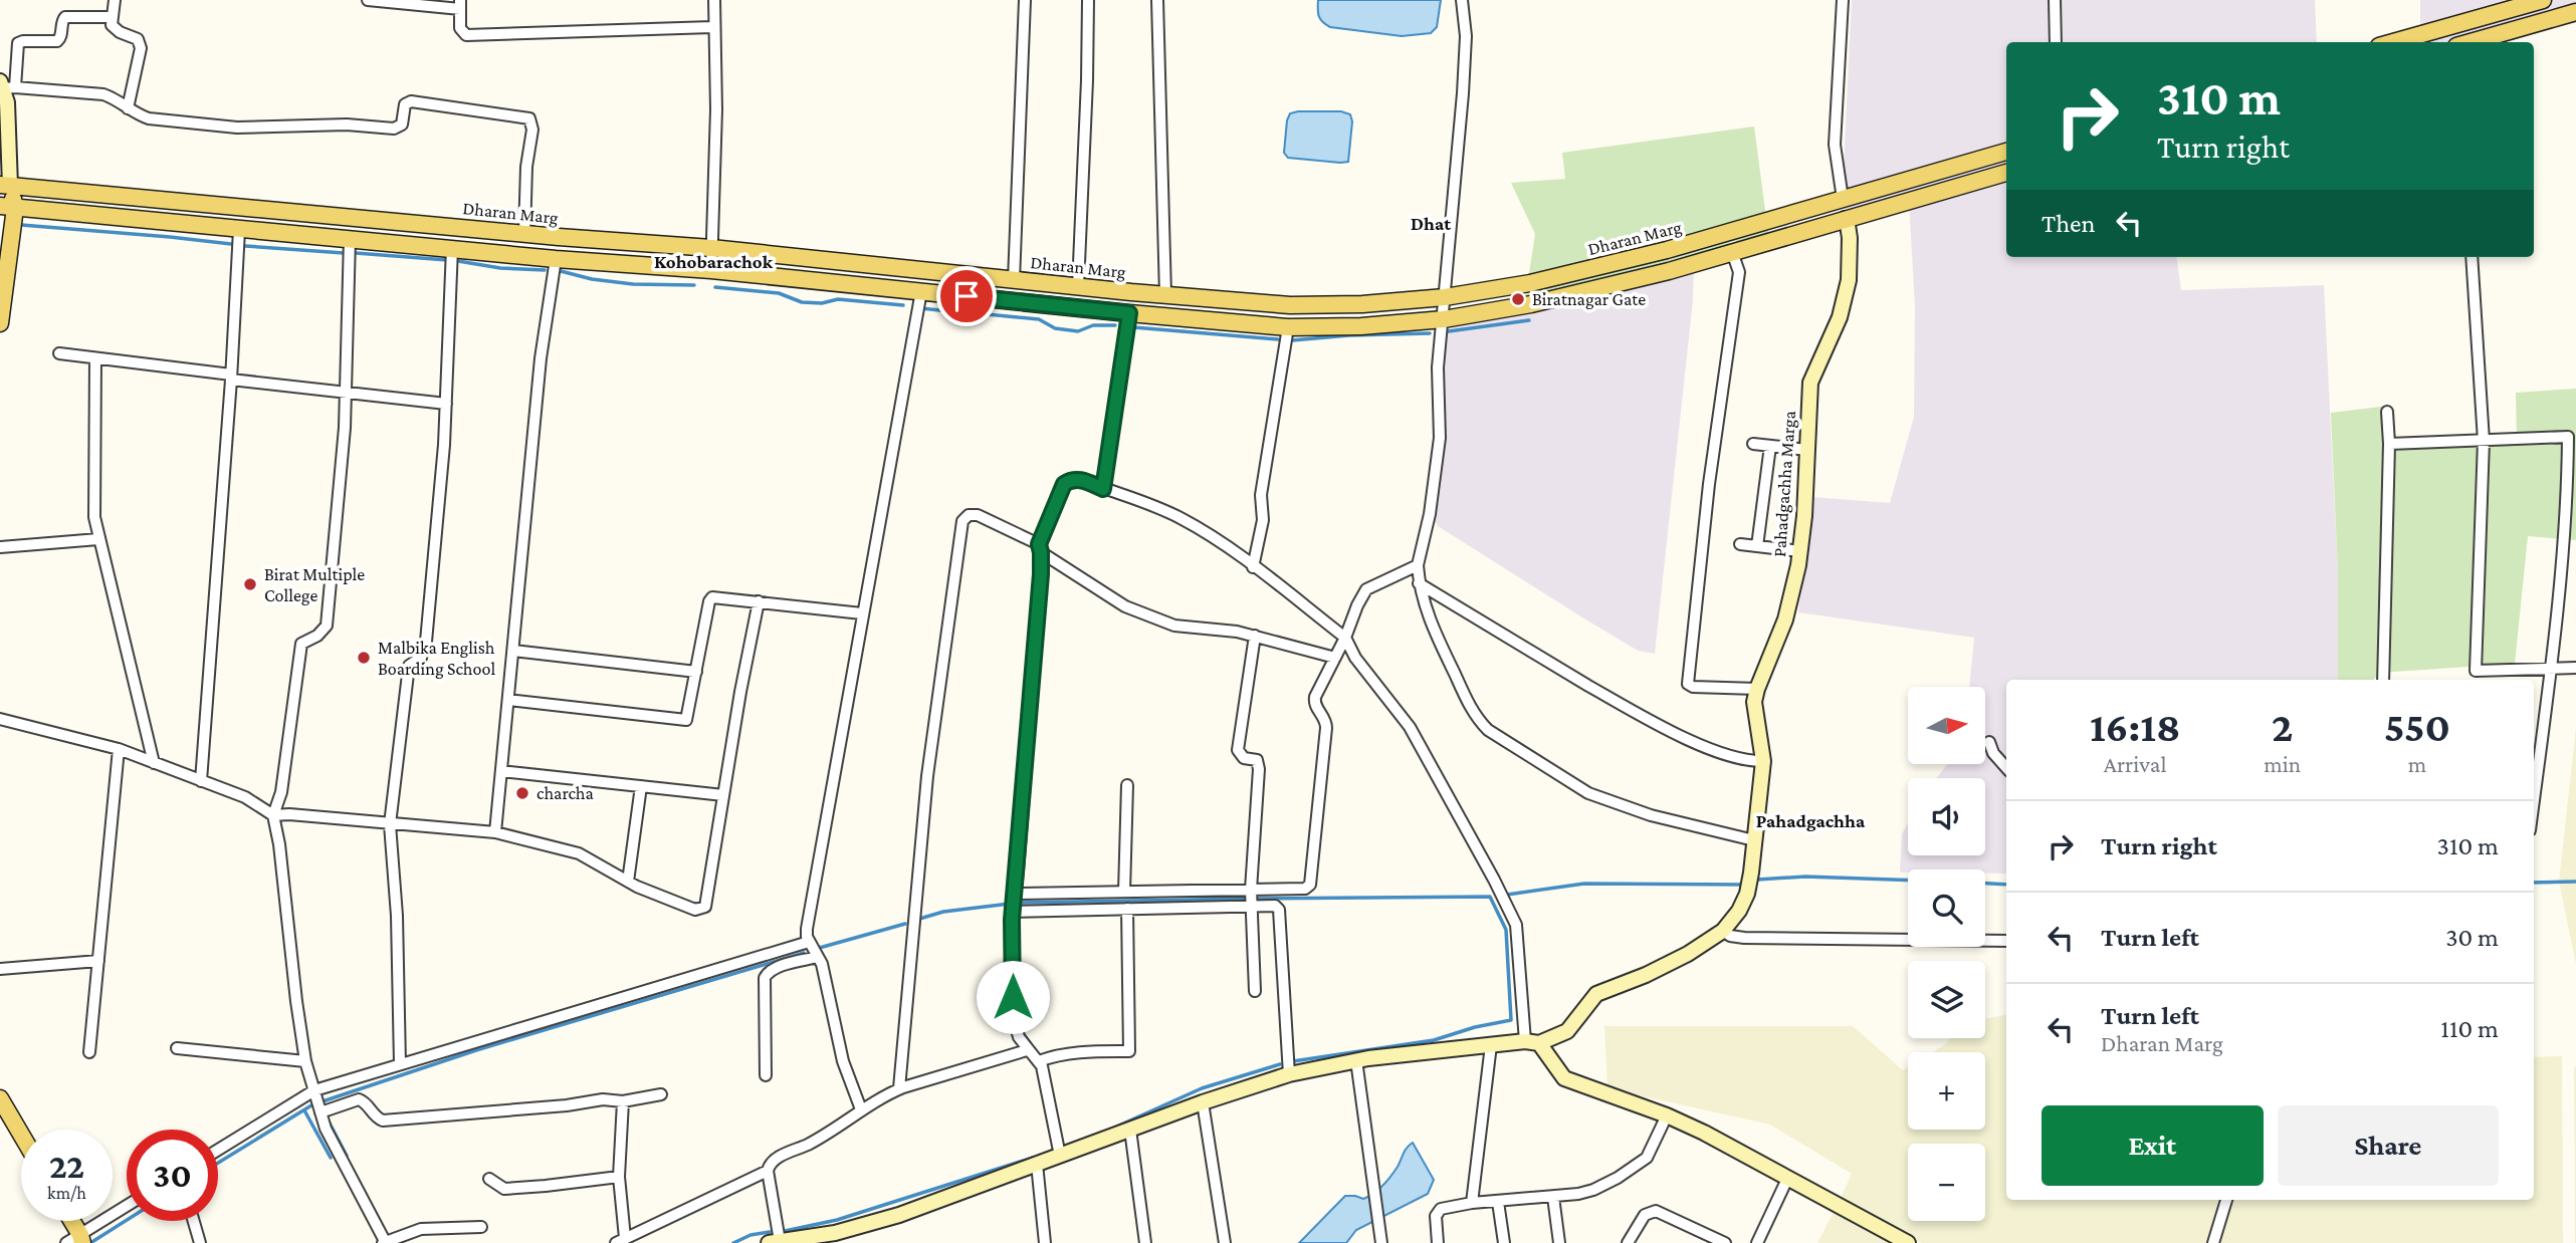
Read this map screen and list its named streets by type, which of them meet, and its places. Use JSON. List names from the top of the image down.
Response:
{
  "streets": {
    "main road": ["Dharan Marg"],
    "street": ["Pahadgachha Marga"]
  },
  "districts": ["Dhat", "Kohobarachok", "Pahadgachha"],
  "places": [
    "Biratnagar Gate",
    "Birat Multiple College",
    "Malbika English Boarding School",
    "charcha"
  ],
  "north": "right",
  "page": {
    "turn": ["310 m", "Turn right"],
    "then": "Then",
    "eta": [
      "16:18",
      "Arrival",
      "2",
      "min",
      "550",
      "m"
    ],
    "map_buttons": ["+", "−"],
    "list": [
      {
        "name": "Turn right",
        "value": "310 m"
      },
      {
        "name": "Turn left",
        "value": "30 m"
      },
      {
        "name": "Turn left",
        "note": "Dharan Marg",
        "value": "110 m"
      }
    ],
    "buttons": ["Exit", "Share"],
    "speed": "22 km/h",
    "limit": "30"
  }
}
